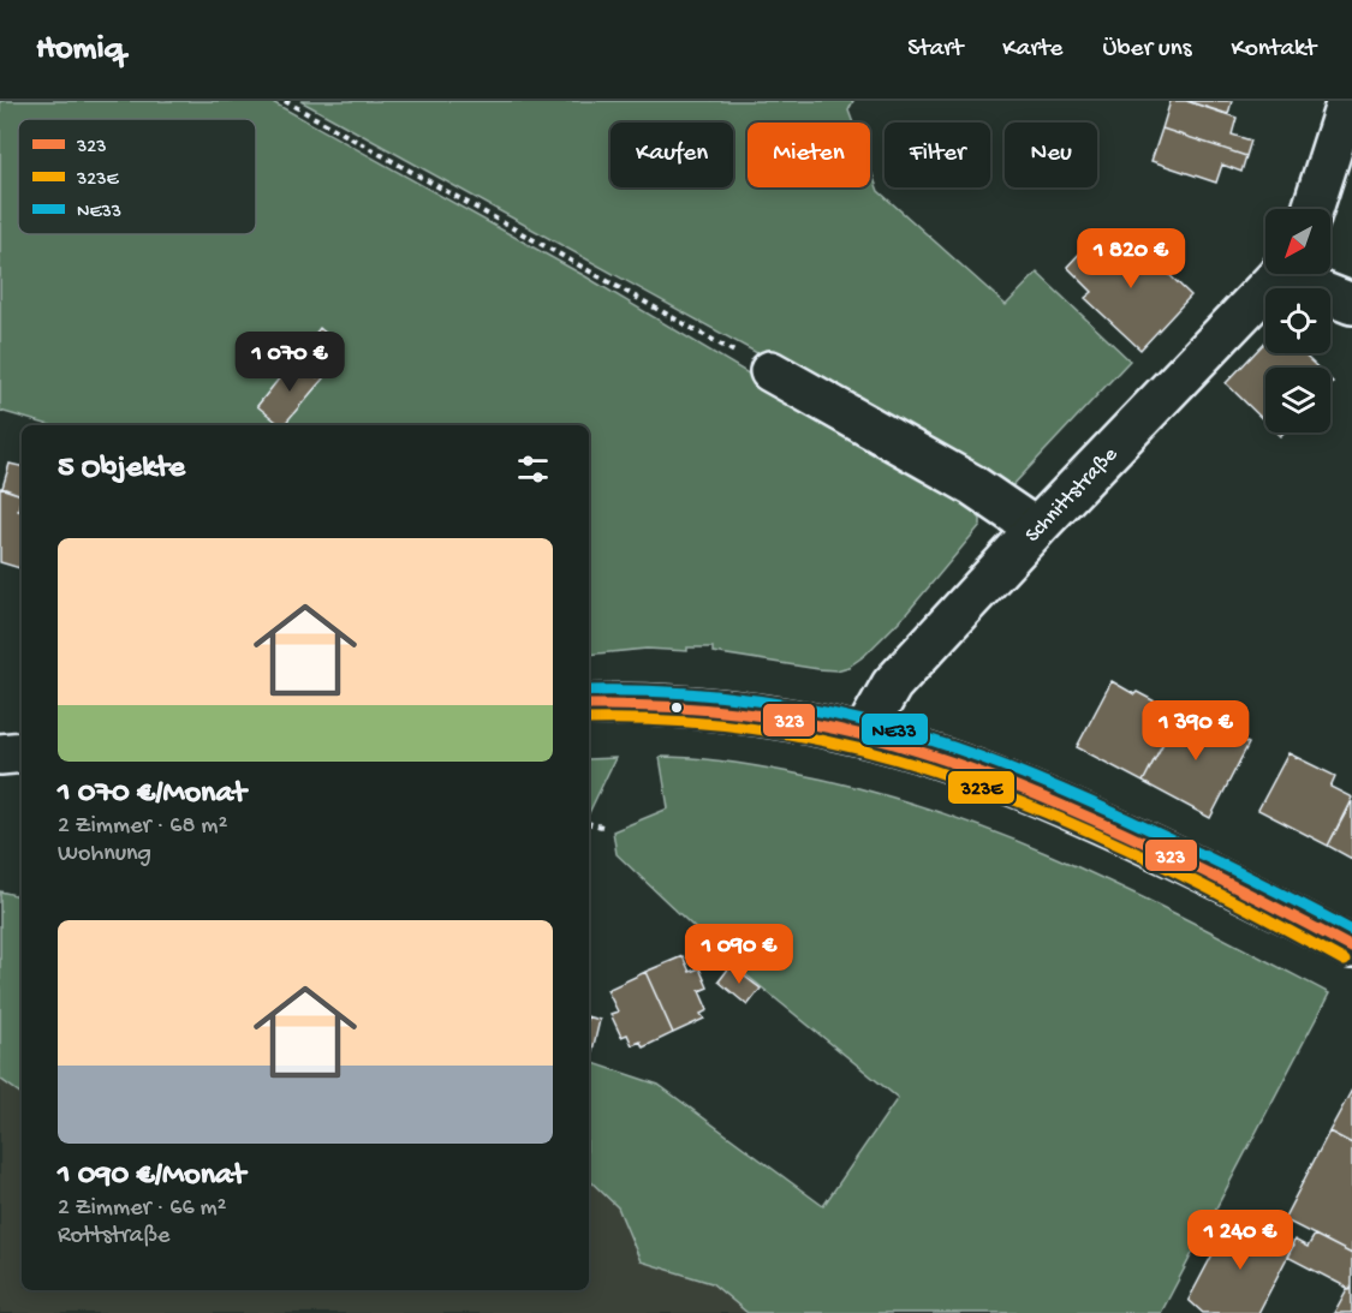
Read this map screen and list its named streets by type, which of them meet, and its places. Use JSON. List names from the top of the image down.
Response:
{
  "streets": {
    "street": ["Schnittstraße"]
  },
  "lines": ["transit line NE33", "transit line 323", "transit line 323E"],
  "legend": ["323", "323E", "NE33"],
  "north": "bottom left",
  "page": {
    "header": "Homiq",
    "nav": [
      "Start",
      "Karte",
      "Über uns",
      "Kontakt"
    ],
    "chip": [
      "Kaufen",
      "Mieten",
      "Filter",
      "Neu"
    ],
    "price": [
      "1 820 €",
      "1 070 €",
      "1 390 €",
      "1 090 €",
      "1 240 €"
    ],
    "heading": "5 Objekte",
    "list": [
      {
        "name": "1 070 €/Monat",
        "note": "2 Zimmer · 68 m² · Wohnung"
      },
      {
        "name": "1 090 €/Monat",
        "note": "2 Zimmer · 66 m² · Rottstraße"
      }
    ]
  }
}
